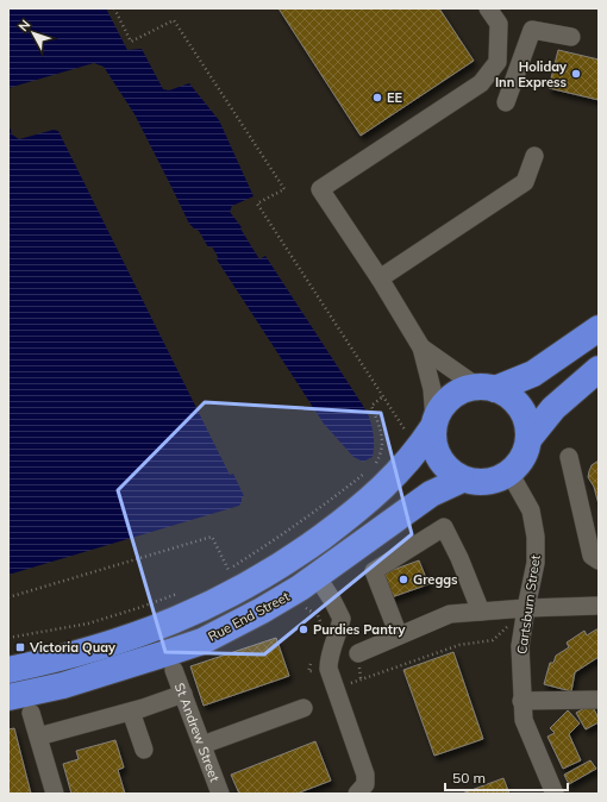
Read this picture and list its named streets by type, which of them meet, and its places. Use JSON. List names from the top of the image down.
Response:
{
  "streets": {
    "highway": ["Rue End Street"],
    "street": ["Cartsburn Street", "St Andrew Street"]
  },
  "crossings": [
    ["Cartsburn Street", "Rue End Street"]
  ],
  "places": {
    "other": [
      "Holiday Inn Express",
      "EE",
      "Greggs",
      "Purdies Pantry"
    ],
    "transit": ["Victoria Quay"]
  },
  "scale_bar": "50 m",
  "north": "top left"
}
